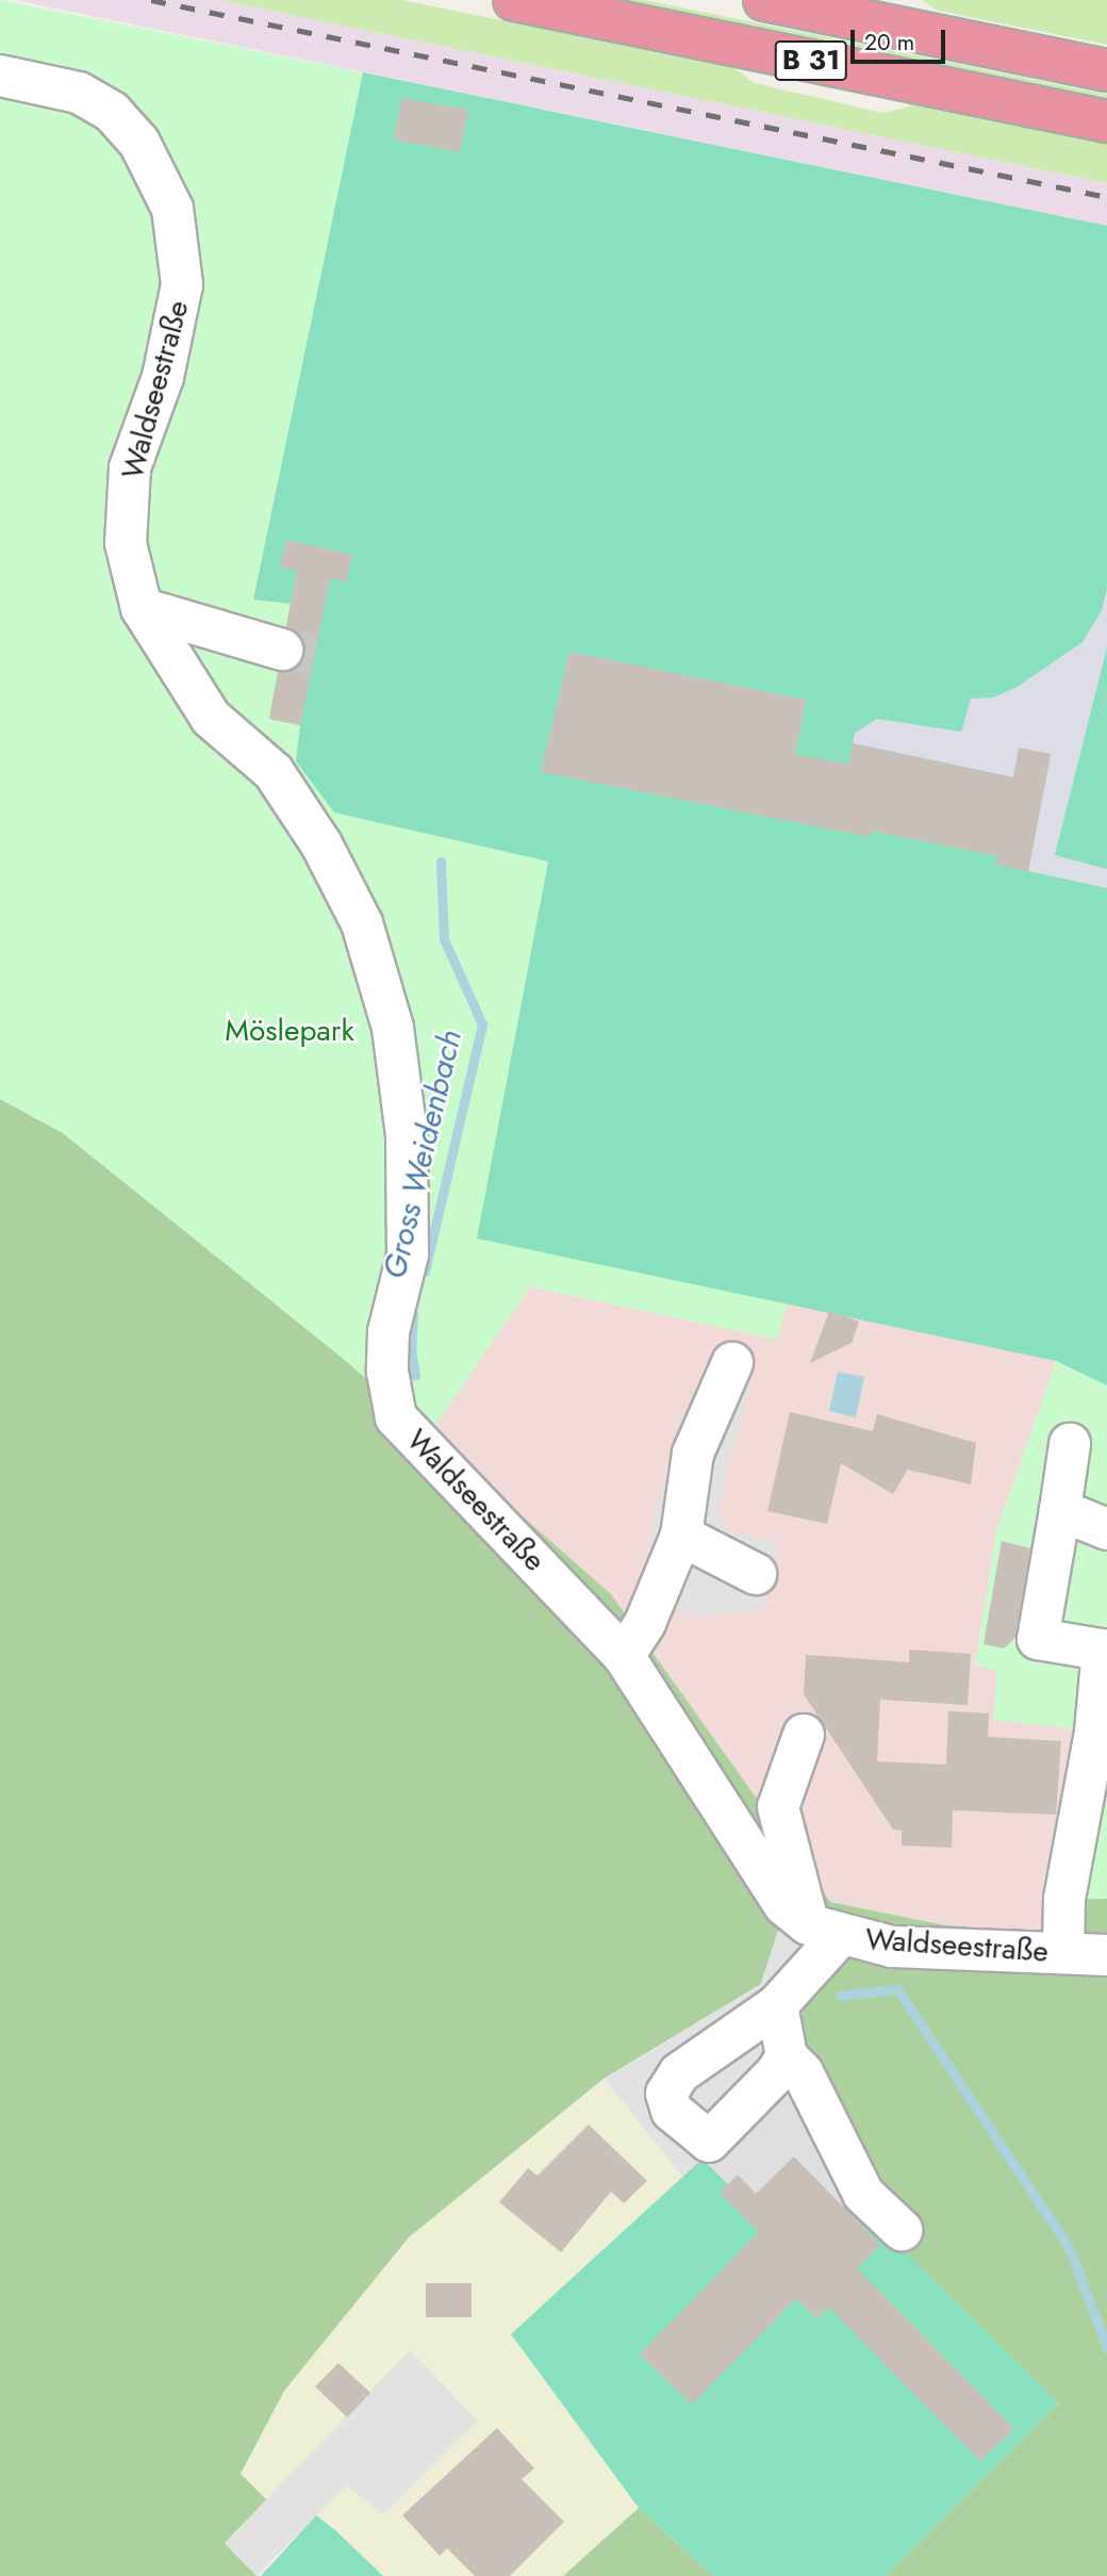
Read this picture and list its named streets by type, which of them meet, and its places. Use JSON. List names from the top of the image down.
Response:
{
  "streets": {
    "highway": ["B 31"],
    "street": ["Waldseestraße"]
  },
  "water": ["Gross Weidenbach"],
  "parks": ["Möslepark"],
  "scale_bar": "20 m"
}
